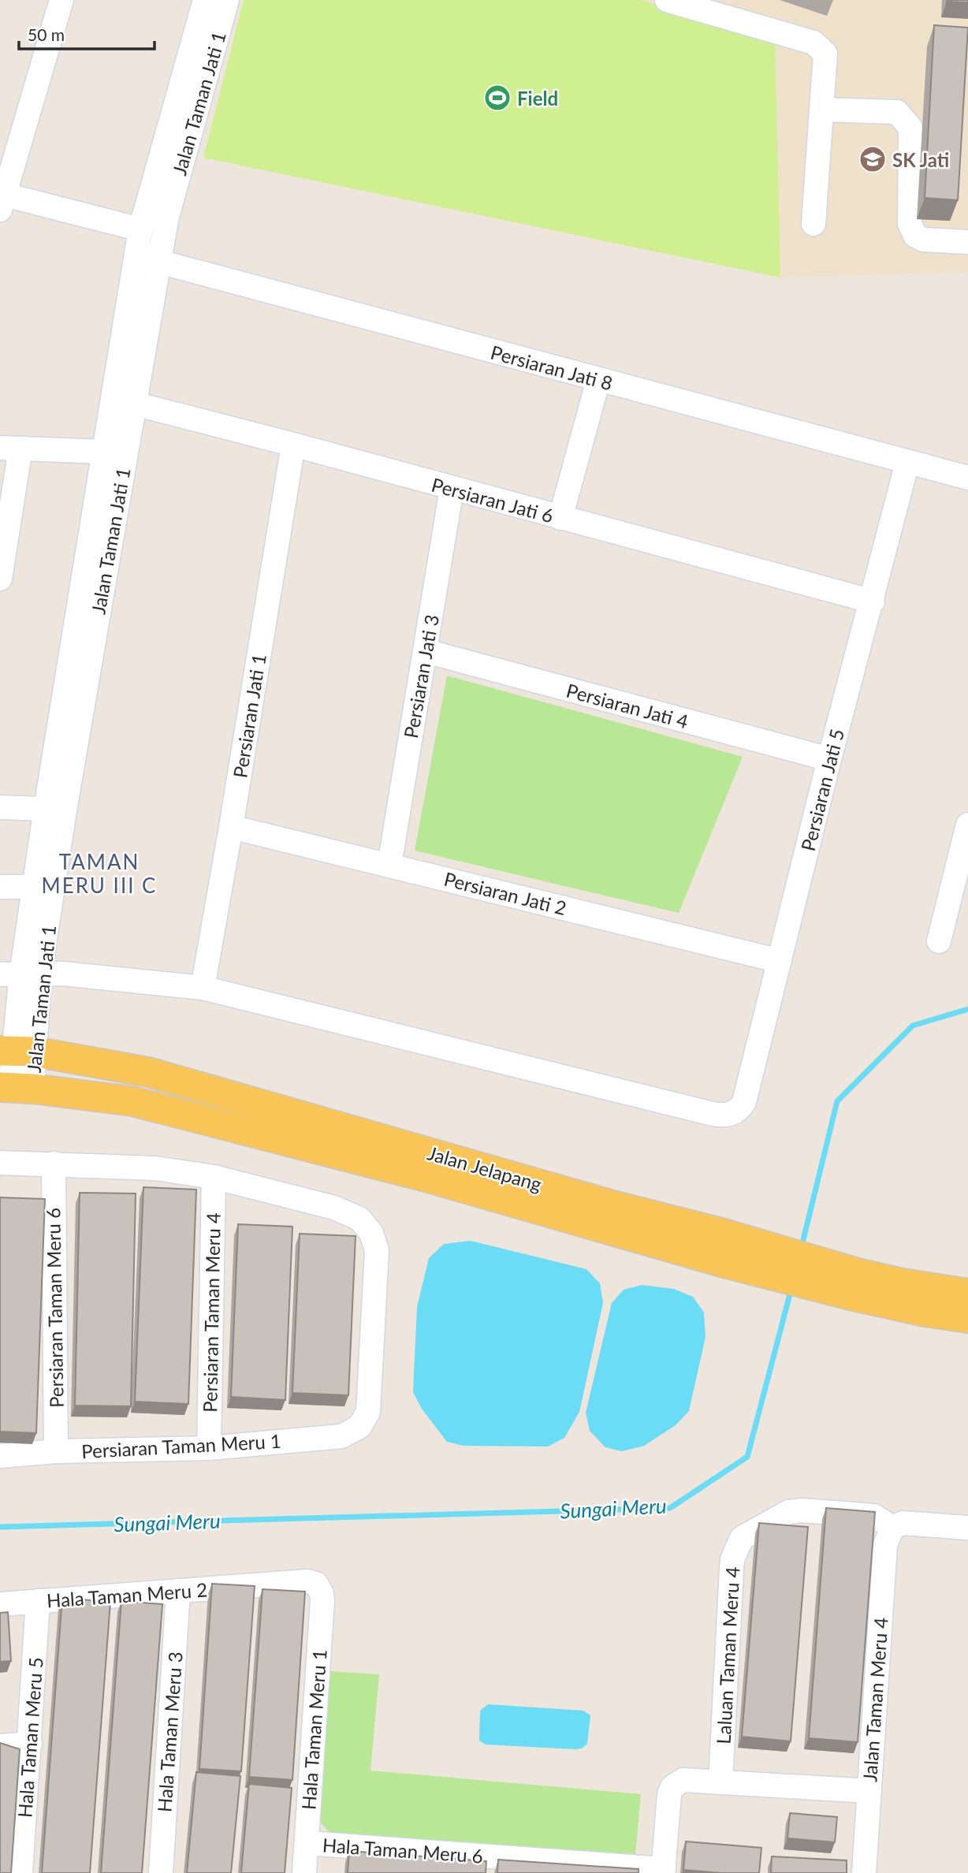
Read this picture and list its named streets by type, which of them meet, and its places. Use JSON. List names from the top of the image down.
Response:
{
  "streets": {
    "main road": ["Jalan Jelapang"],
    "street": [
      "Jalan Taman Jati 1",
      "Persiaran Jati 8",
      "Persiaran Jati 6",
      "Persiaran Jati 3",
      "Persiaran Jati 4",
      "Persiaran Jati 1",
      "Persiaran Jati 5",
      "Persiaran Jati 2",
      "Persiaran Taman Meru 6",
      "Persiaran Taman Meru 4",
      "Persiaran Taman Meru 1",
      "Hala Taman Meru 2",
      "Laluan Taman Meru 4",
      "Jalan Taman Meru 4",
      "Hala Taman Meru 1",
      "Hala Taman Meru 3",
      "Hala Taman Meru 5",
      "Hala Taman Meru 6"
    ]
  },
  "crossings": [
    ["Jalan Taman Jati 1", "Persiaran Jati 8"],
    ["Jalan Taman Jati 1", "Persiaran Jati 6"],
    ["Jalan Taman Jati 1", "Jalan Jelapang"],
    ["Persiaran Jati 8", "Persiaran Jati 5"],
    ["Persiaran Jati 6", "Persiaran Jati 3"],
    ["Persiaran Jati 6", "Persiaran Jati 1"],
    ["Persiaran Jati 6", "Persiaran Jati 5"],
    ["Persiaran Jati 3", "Persiaran Jati 4"],
    ["Persiaran Jati 3", "Persiaran Jati 2"],
    ["Persiaran Jati 4", "Persiaran Jati 5"],
    ["Persiaran Jati 1", "Persiaran Jati 5"],
    ["Persiaran Jati 1", "Persiaran Jati 2"],
    ["Persiaran Jati 5", "Persiaran Jati 2"],
    ["Persiaran Taman Meru 6", "Persiaran Taman Meru 1"],
    ["Persiaran Taman Meru 4", "Persiaran Taman Meru 1"],
    ["Hala Taman Meru 2", "Hala Taman Meru 1"],
    ["Hala Taman Meru 2", "Hala Taman Meru 3"],
    ["Hala Taman Meru 2", "Hala Taman Meru 5"],
    ["Laluan Taman Meru 4", "Jalan Taman Meru 4"],
    ["Hala Taman Meru 1", "Hala Taman Meru 6"]
  ],
  "districts": ["TAMAN MERU III C"],
  "water": ["Sungai Meru"],
  "places": {
    "sports": ["Field"],
    "school or university": ["SK Jati"]
  },
  "scale_bar": "50 m"
}
